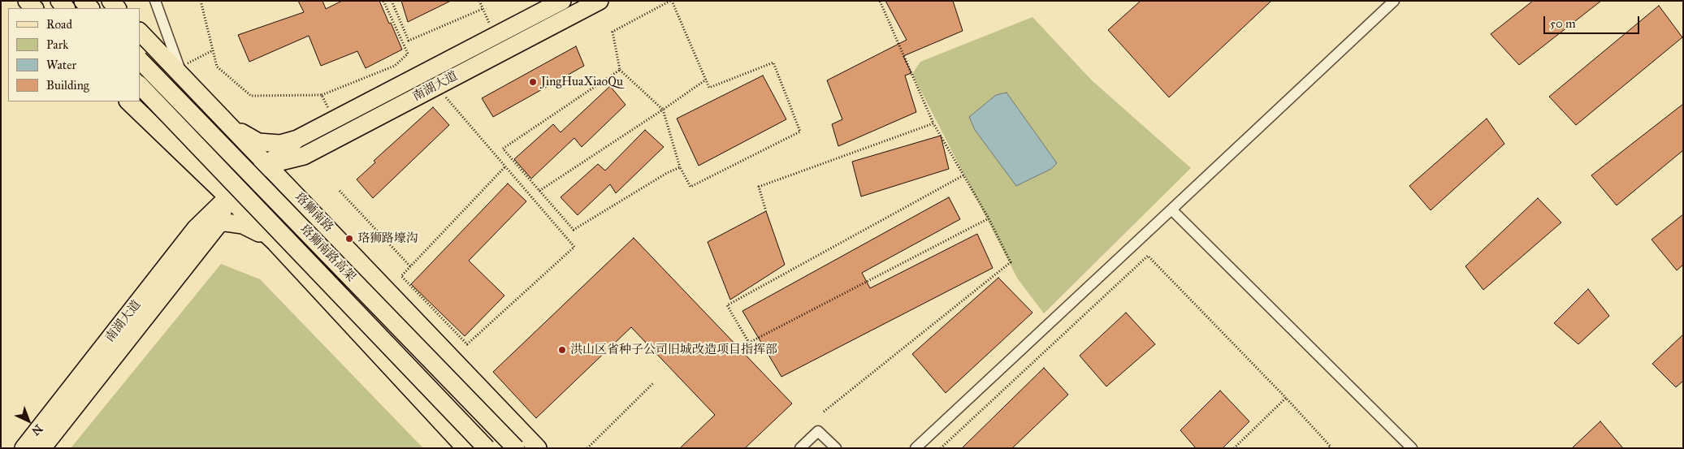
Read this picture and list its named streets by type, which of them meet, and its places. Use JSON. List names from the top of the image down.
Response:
{
  "streets": {
    "main road": ["南湖大道", "珞狮南路", "珞狮南路高架"]
  },
  "crossings": [
    ["南湖大道", "珞狮南路"]
  ],
  "places": ["JingHuaXiaoQu", "珞狮路壕沟", "洪山区省种子公司旧城改造项目指挥部"],
  "legend": [
    "Road",
    "Park",
    "Water",
    "Building"
  ],
  "scale_bar": "50 m",
  "north": "bottom right"
}
